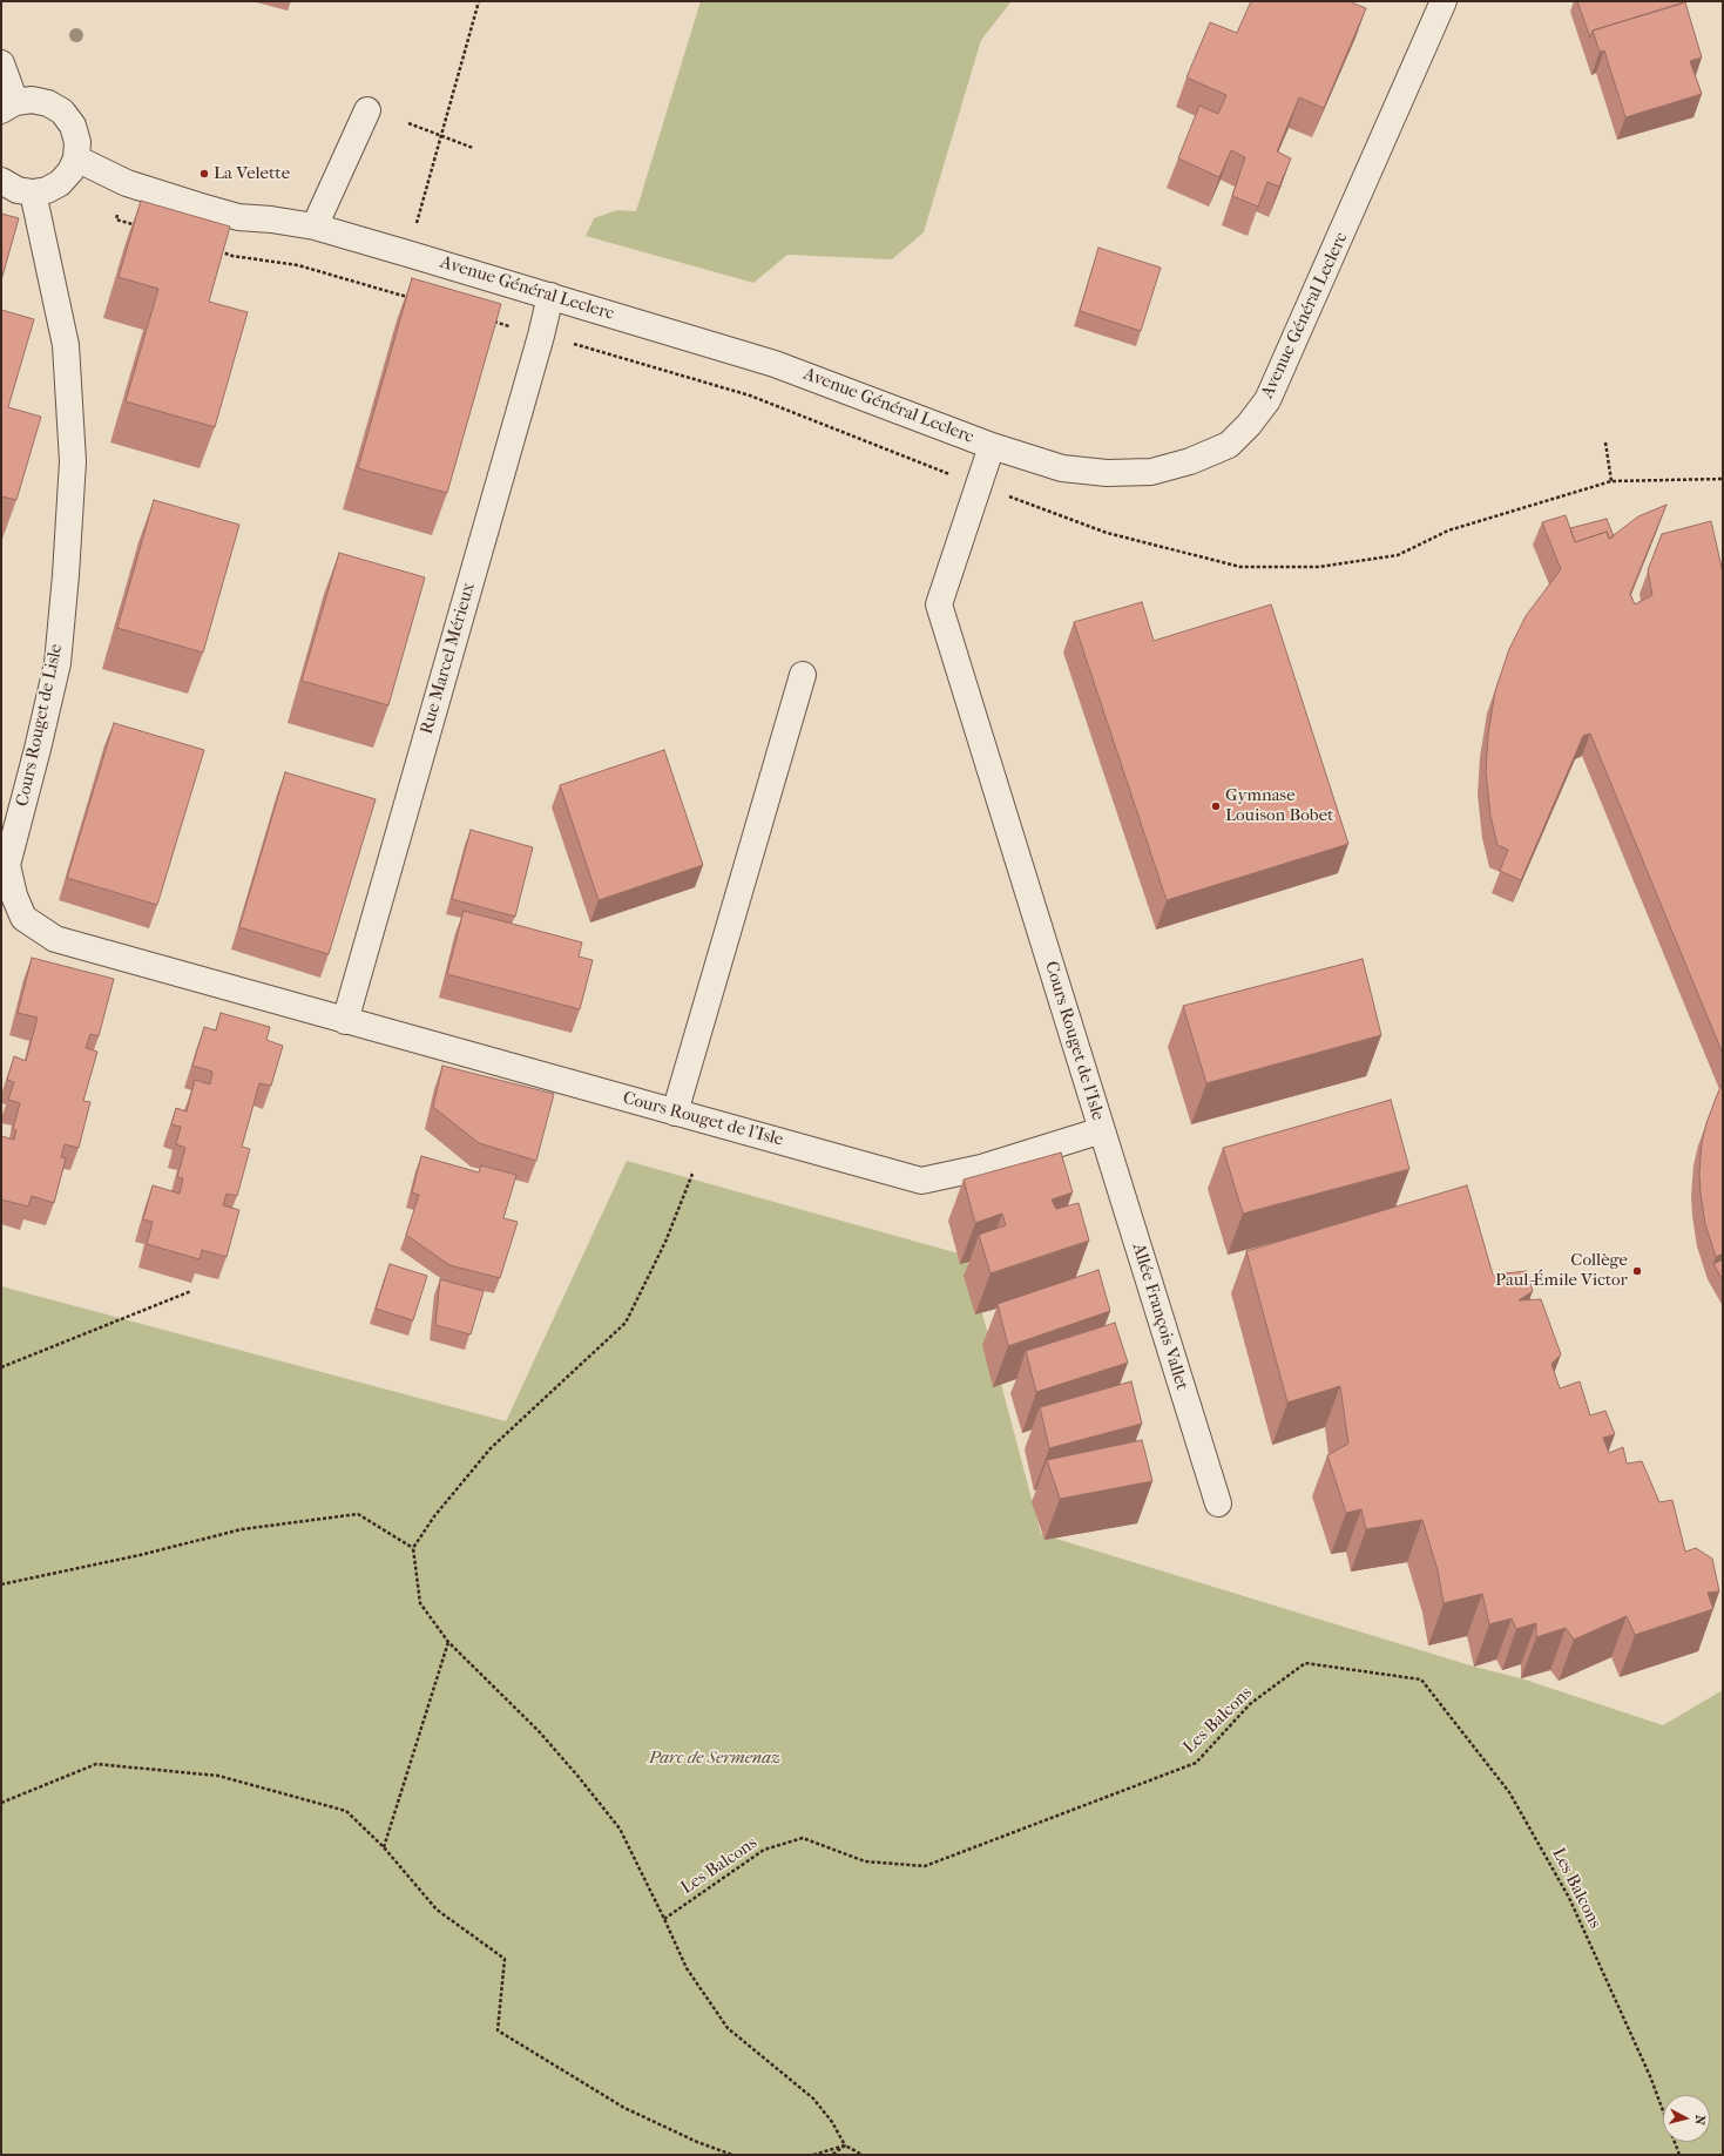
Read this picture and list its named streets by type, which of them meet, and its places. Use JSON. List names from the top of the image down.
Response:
{
  "streets": {
    "street": [
      "Avenue Général Leclerc",
      "Rue Marcel Mérieux",
      "Cours Rouget de Lisle",
      "Cours Rouget de l'Isle",
      "Allée François Vallet"
    ],
    "path": ["Les Balcons"]
  },
  "crossings": [
    ["Avenue Général Leclerc", "Rue Marcel Mérieux"],
    ["Avenue Général Leclerc", "Cours Rouget de l'Isle"],
    ["Rue Marcel Mérieux", "Cours Rouget de Lisle"],
    ["Rue Marcel Mérieux", "Cours Rouget de l'Isle"],
    ["Cours Rouget de Lisle", "Cours Rouget de l'Isle"],
    ["Cours Rouget de l'Isle", "Allée François Vallet"]
  ],
  "parks": ["Parc de Sermenaz"],
  "places": ["La Velette", "Gymnase Louison Bobet", "Collège Paul-Émile Victor"],
  "north": "right"
}
